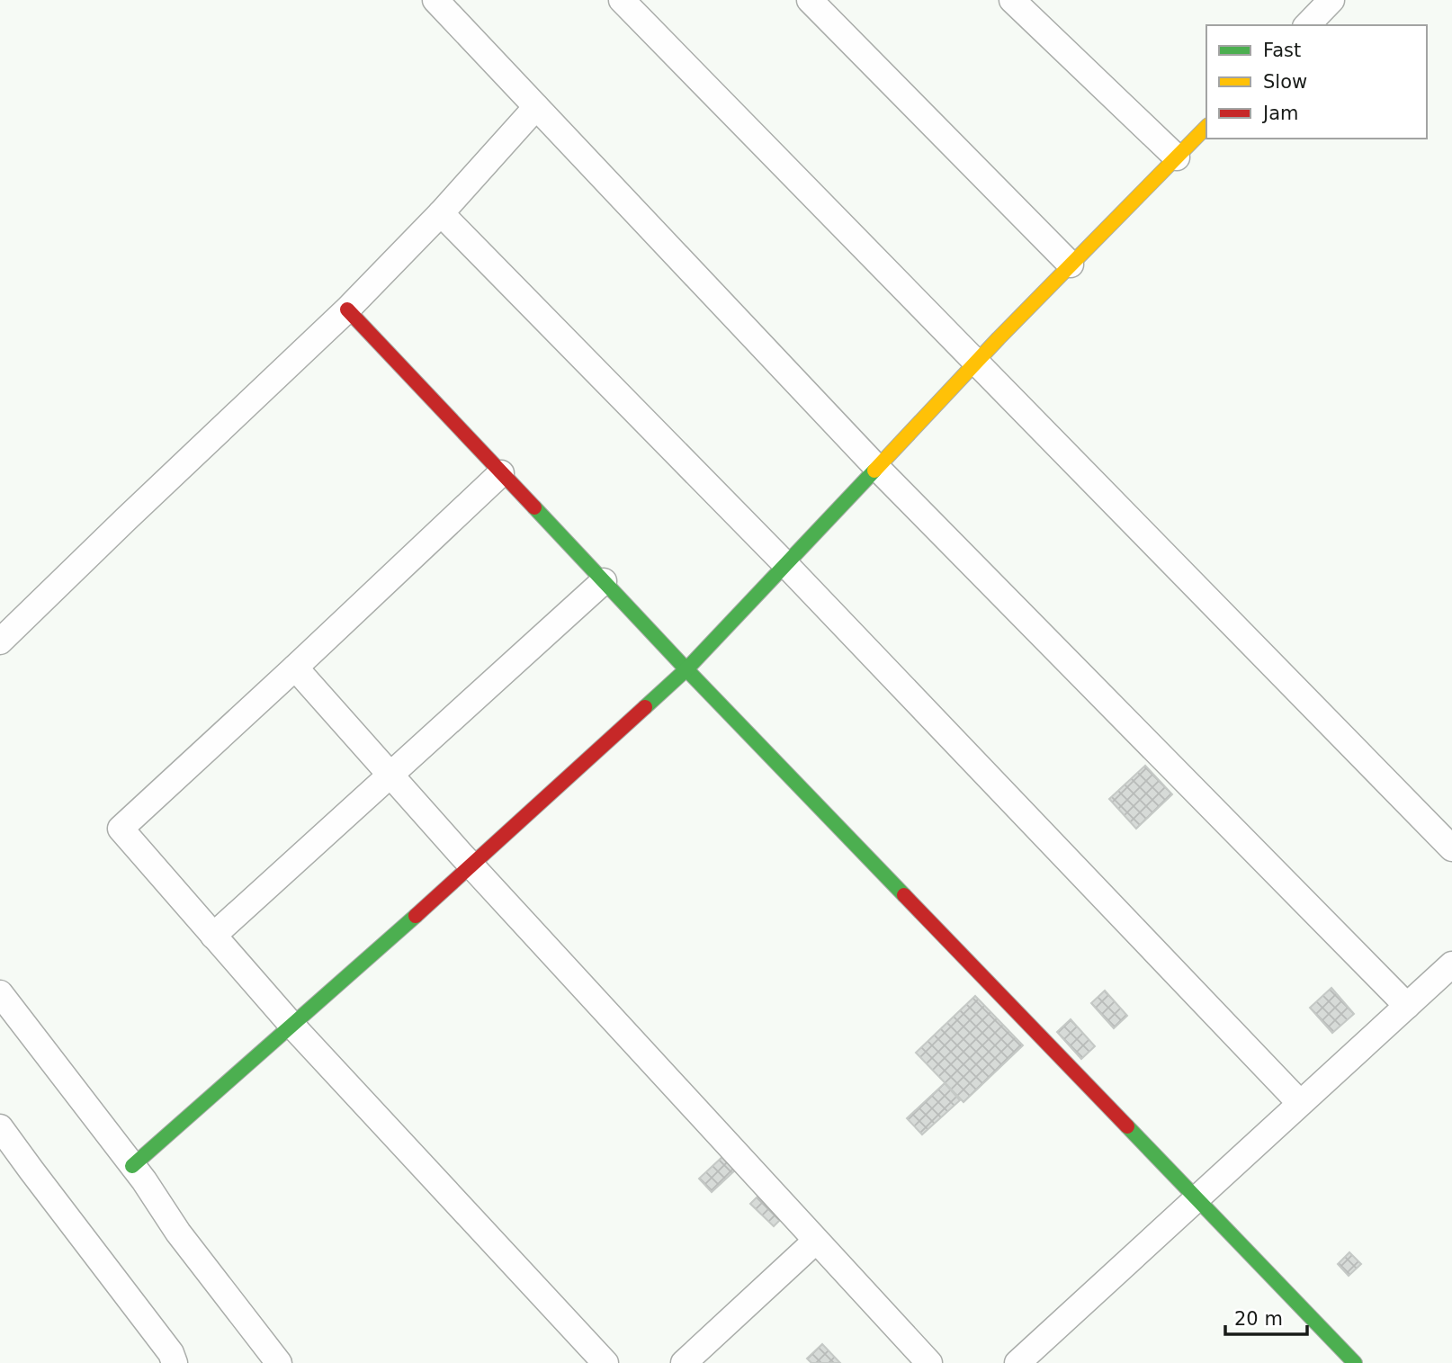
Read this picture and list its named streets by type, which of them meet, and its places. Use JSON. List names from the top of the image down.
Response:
{
  "legend": ["Fast", "Slow", "Jam"],
  "scale_bar": "20 m"
}
